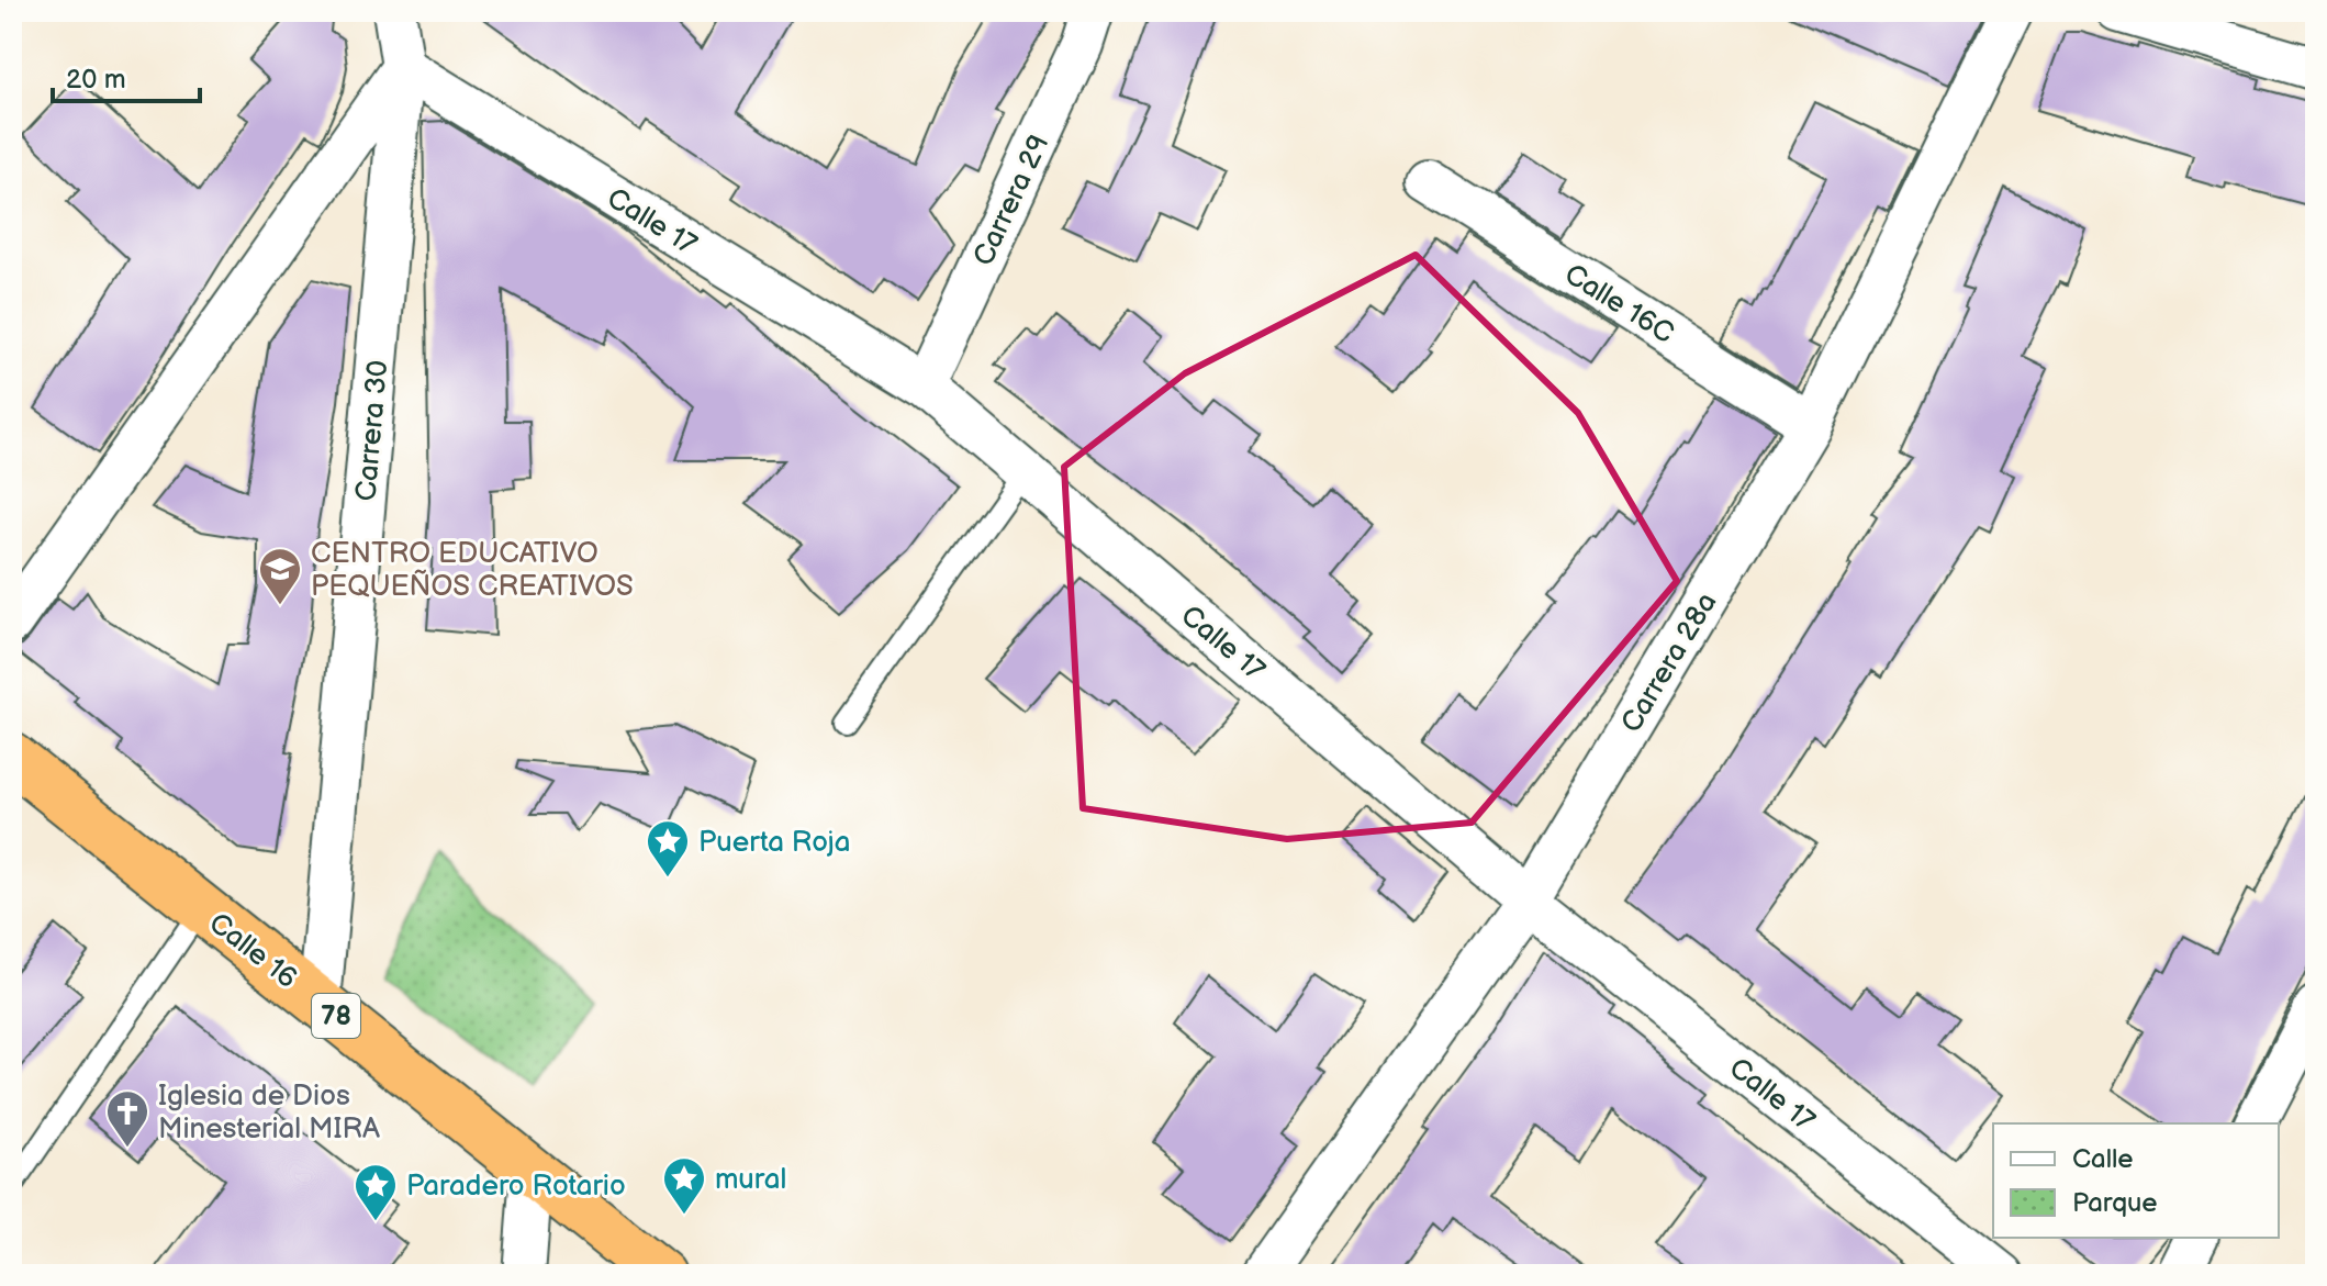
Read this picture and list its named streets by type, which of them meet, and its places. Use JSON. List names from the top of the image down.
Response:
{
  "streets": {
    "highway": ["Calle 16", "78"],
    "street": [
      "Carrera 29",
      "Calle 17",
      "Calle 16C",
      "Carrera 30",
      "Carrera 28a"
    ]
  },
  "crossings": [
    ["Carrera 29", "Calle 17"],
    ["Calle 17", "Carrera 30"],
    ["Calle 17", "Carrera 28a"],
    ["Calle 16C", "Carrera 28a"],
    ["Carrera 30", "Calle 16"]
  ],
  "places": {
    "school or university": ["CENTRO EDUCATIVO PEQUEÑOS CREATIVOS"],
    "place": ["Puerta Roja", "mural", "Paradero Rotario"],
    "church": ["Iglesia de Dios Minesterial MIRA"]
  },
  "legend": ["Calle", "Parque"],
  "scale_bar": "20 m"
}
